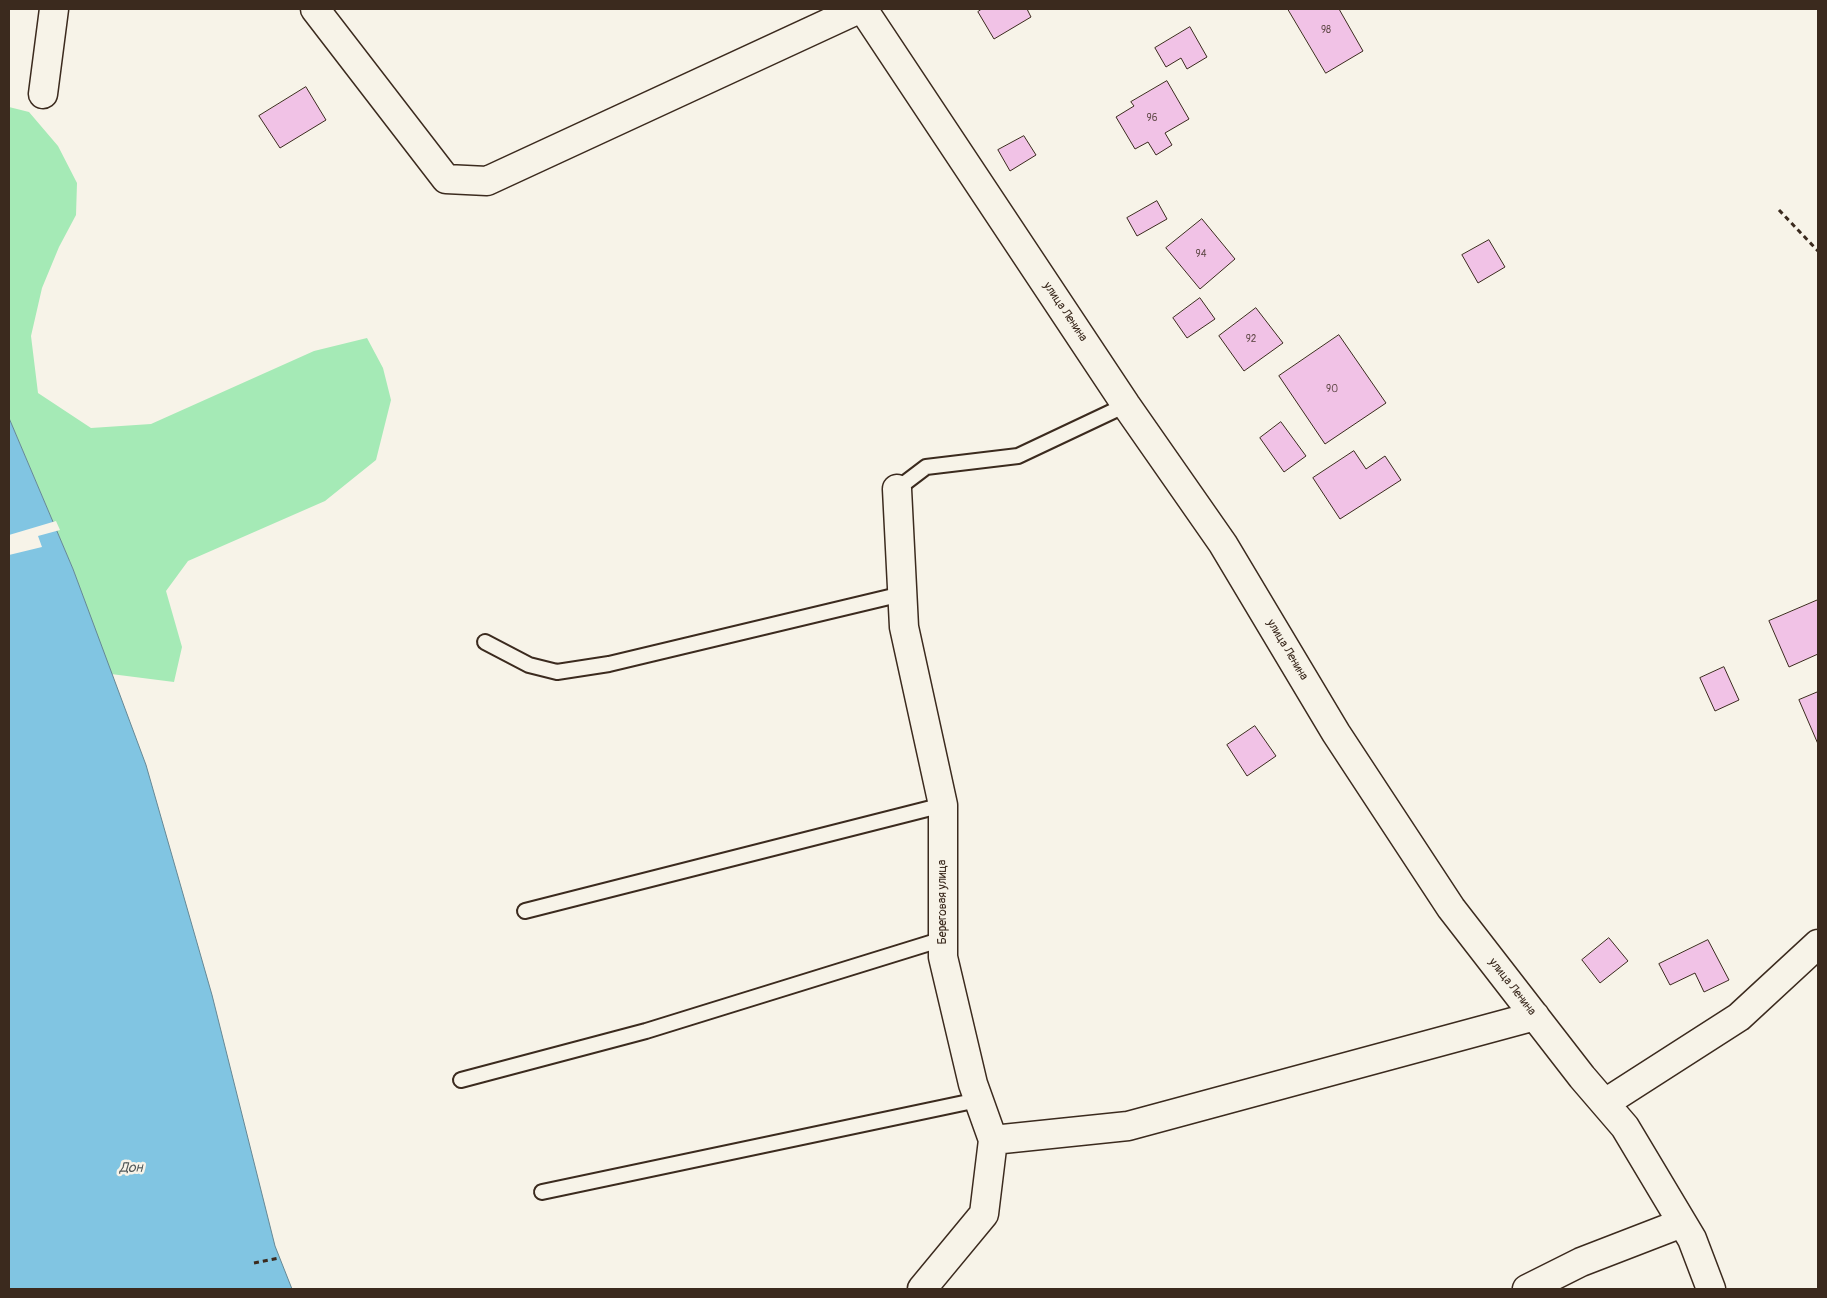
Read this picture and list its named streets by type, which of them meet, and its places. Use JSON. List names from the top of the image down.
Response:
{
  "streets": {
    "street": ["улица Ленина", "Береговая улица"]
  },
  "water": ["Дон"],
  "house_numbers": [
    "98",
    "96",
    "94",
    "92",
    "90"
  ]
}
